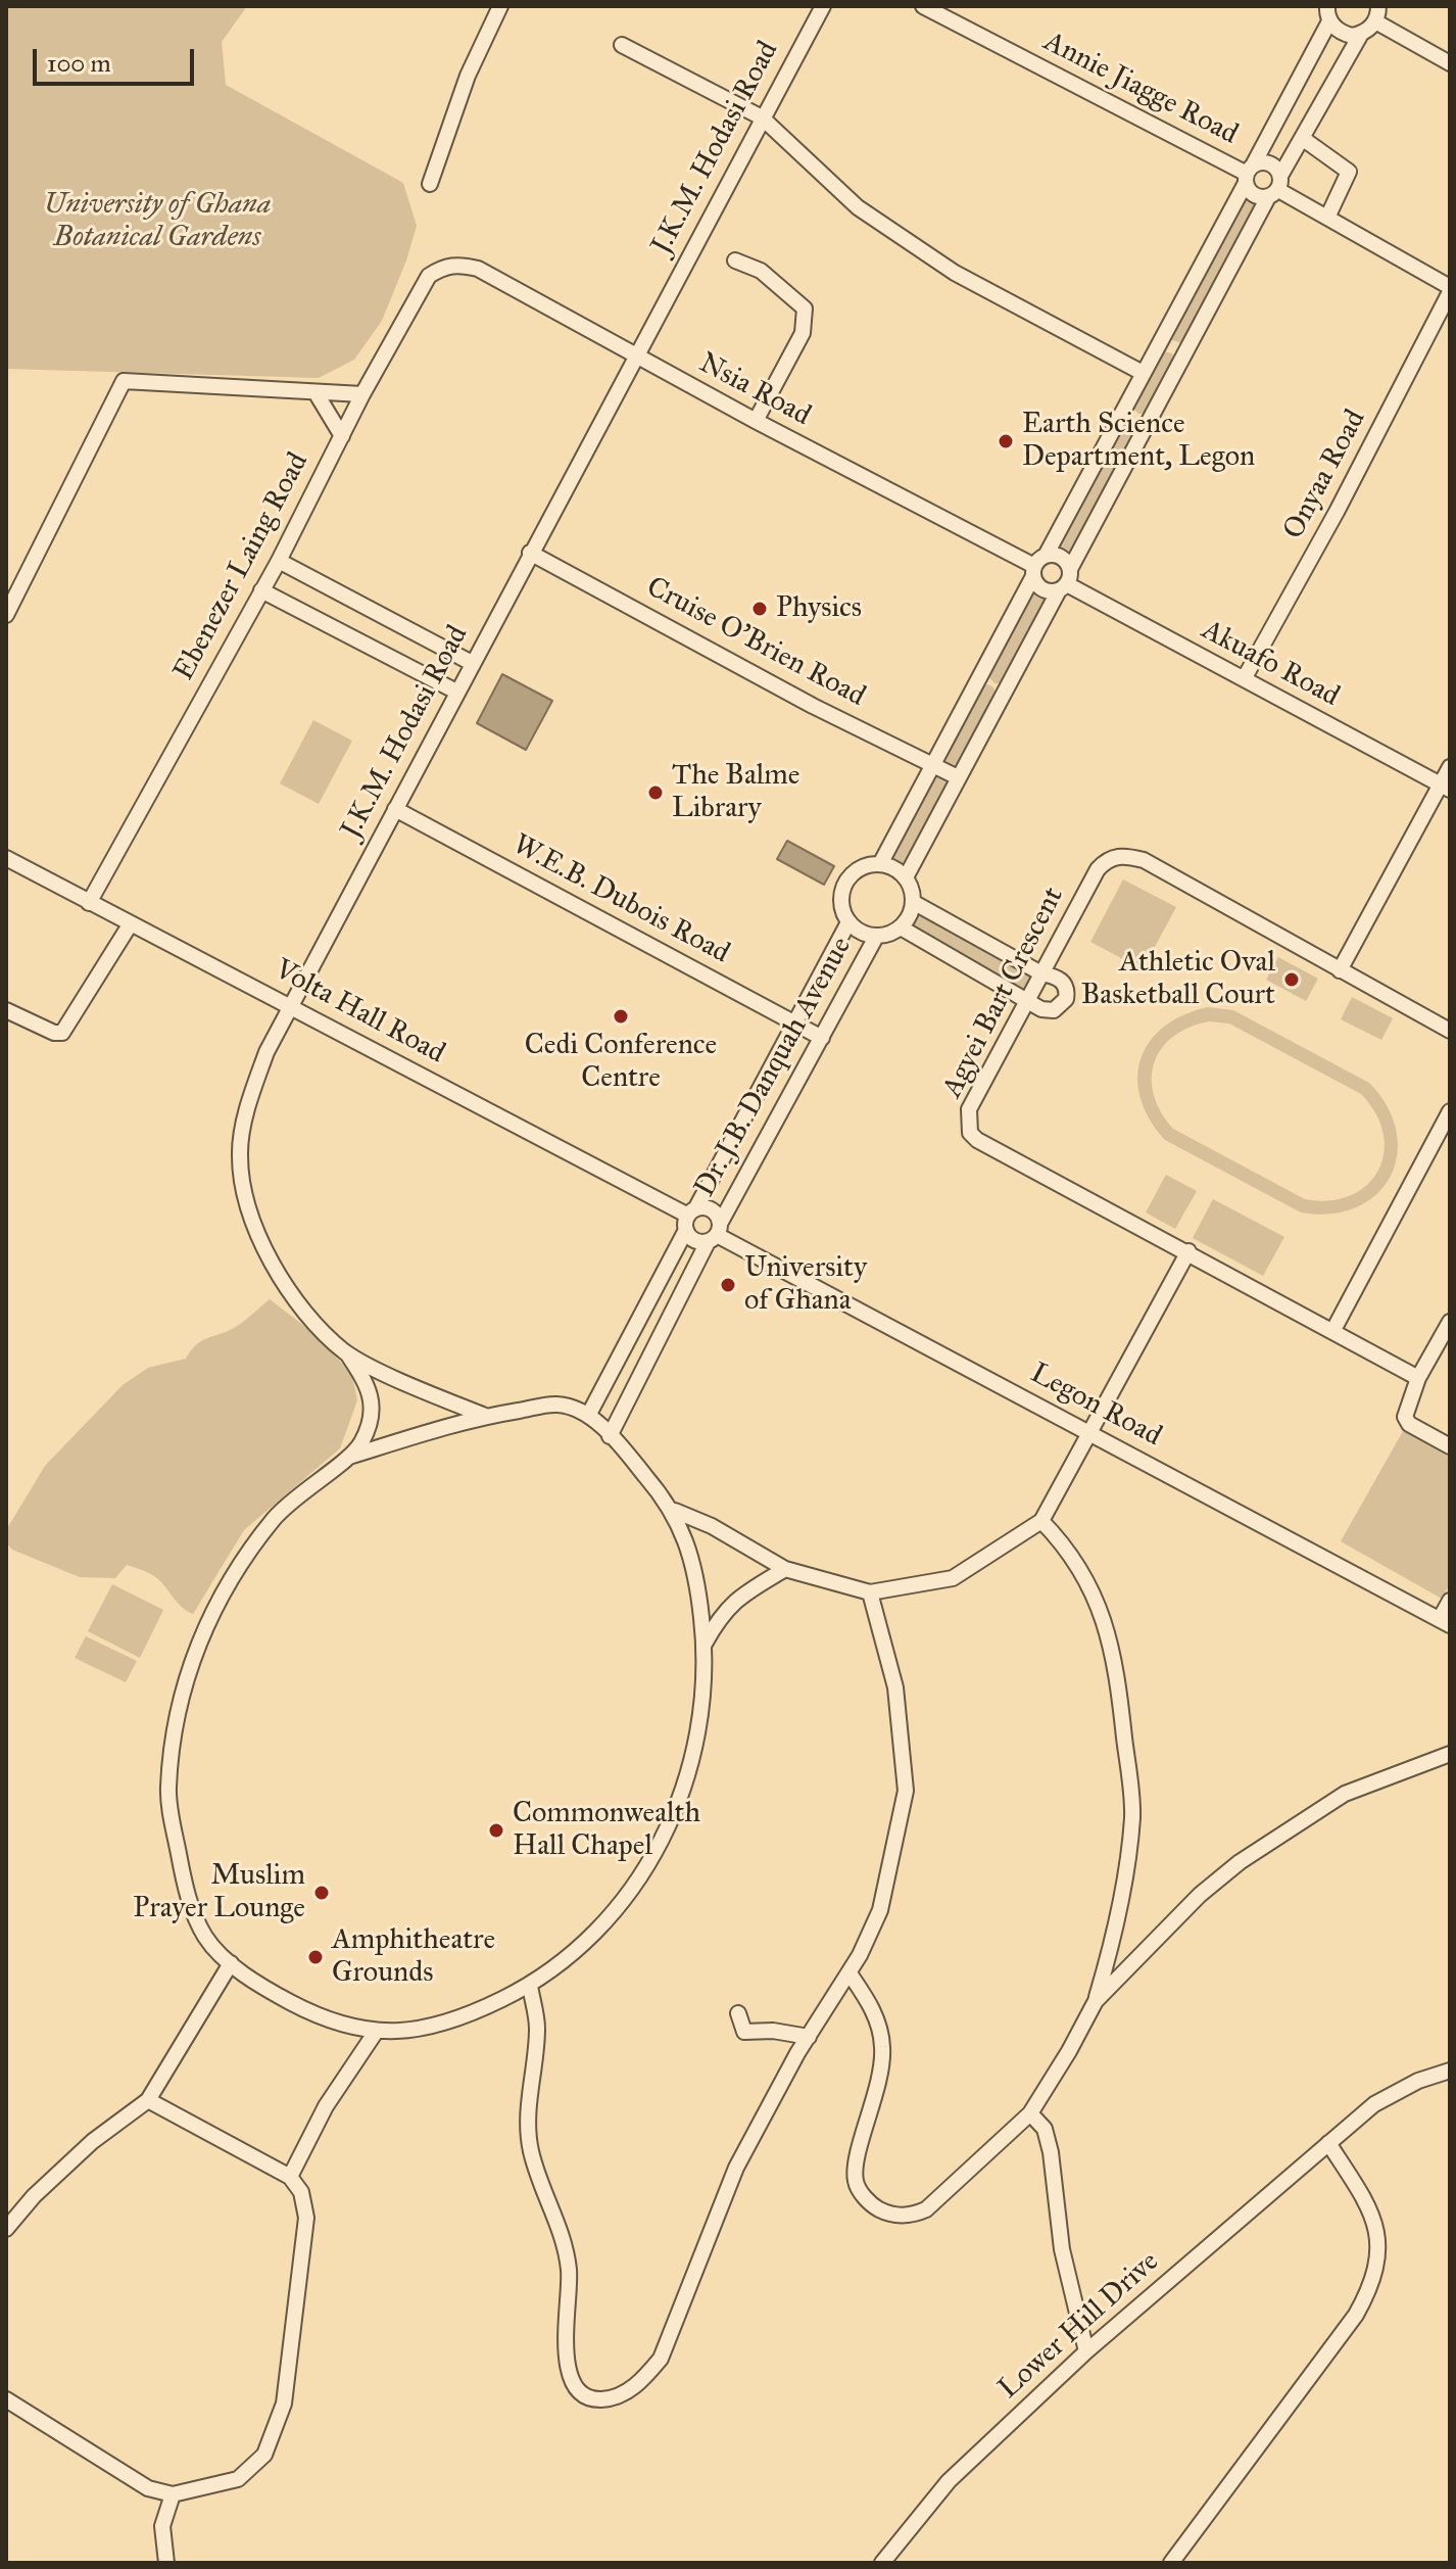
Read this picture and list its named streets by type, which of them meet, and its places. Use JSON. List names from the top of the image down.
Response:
{
  "streets": {
    "street": [
      "Annie Jiagge Road",
      "J.K.M. Hodasi Road",
      "Nsia Road",
      "Onyaa Road",
      "Ebenezer Laing Road",
      "Cruise O'Brien Road",
      "Akuafo Road",
      "W.E.B. Dubois Road",
      "Agyei Bart Crescent",
      "Volta Hall Road",
      "Dr. J.B. Danquah Avenue",
      "Legon Road",
      "Lower Hill Drive"
    ]
  },
  "crossings": [
    ["J.K.M. Hodasi Road", "Nsia Road"],
    ["J.K.M. Hodasi Road", "Cruise O'Brien Road"],
    ["J.K.M. Hodasi Road", "W.E.B. Dubois Road"],
    ["J.K.M. Hodasi Road", "Volta Hall Road"],
    ["Nsia Road", "Ebenezer Laing Road"],
    ["Onyaa Road", "Akuafo Road"],
    ["Ebenezer Laing Road", "Volta Hall Road"],
    ["W.E.B. Dubois Road", "Dr. J.B. Danquah Avenue"],
    ["Volta Hall Road", "Dr. J.B. Danquah Avenue"],
    ["Dr. J.B. Danquah Avenue", "Legon Road"]
  ],
  "parks": ["University of Ghana Botanical Gardens"],
  "places": [
    "Earth Science Department, Legon",
    "Physics",
    "The Balme Library",
    "Athletic Oval Basketball Court",
    "Cedi Conference Centre",
    "University of Ghana",
    "Commonwealth Hall Chapel",
    "Muslim Prayer Lounge",
    "Amphitheatre Grounds"
  ],
  "scale_bar": "100 m"
}
